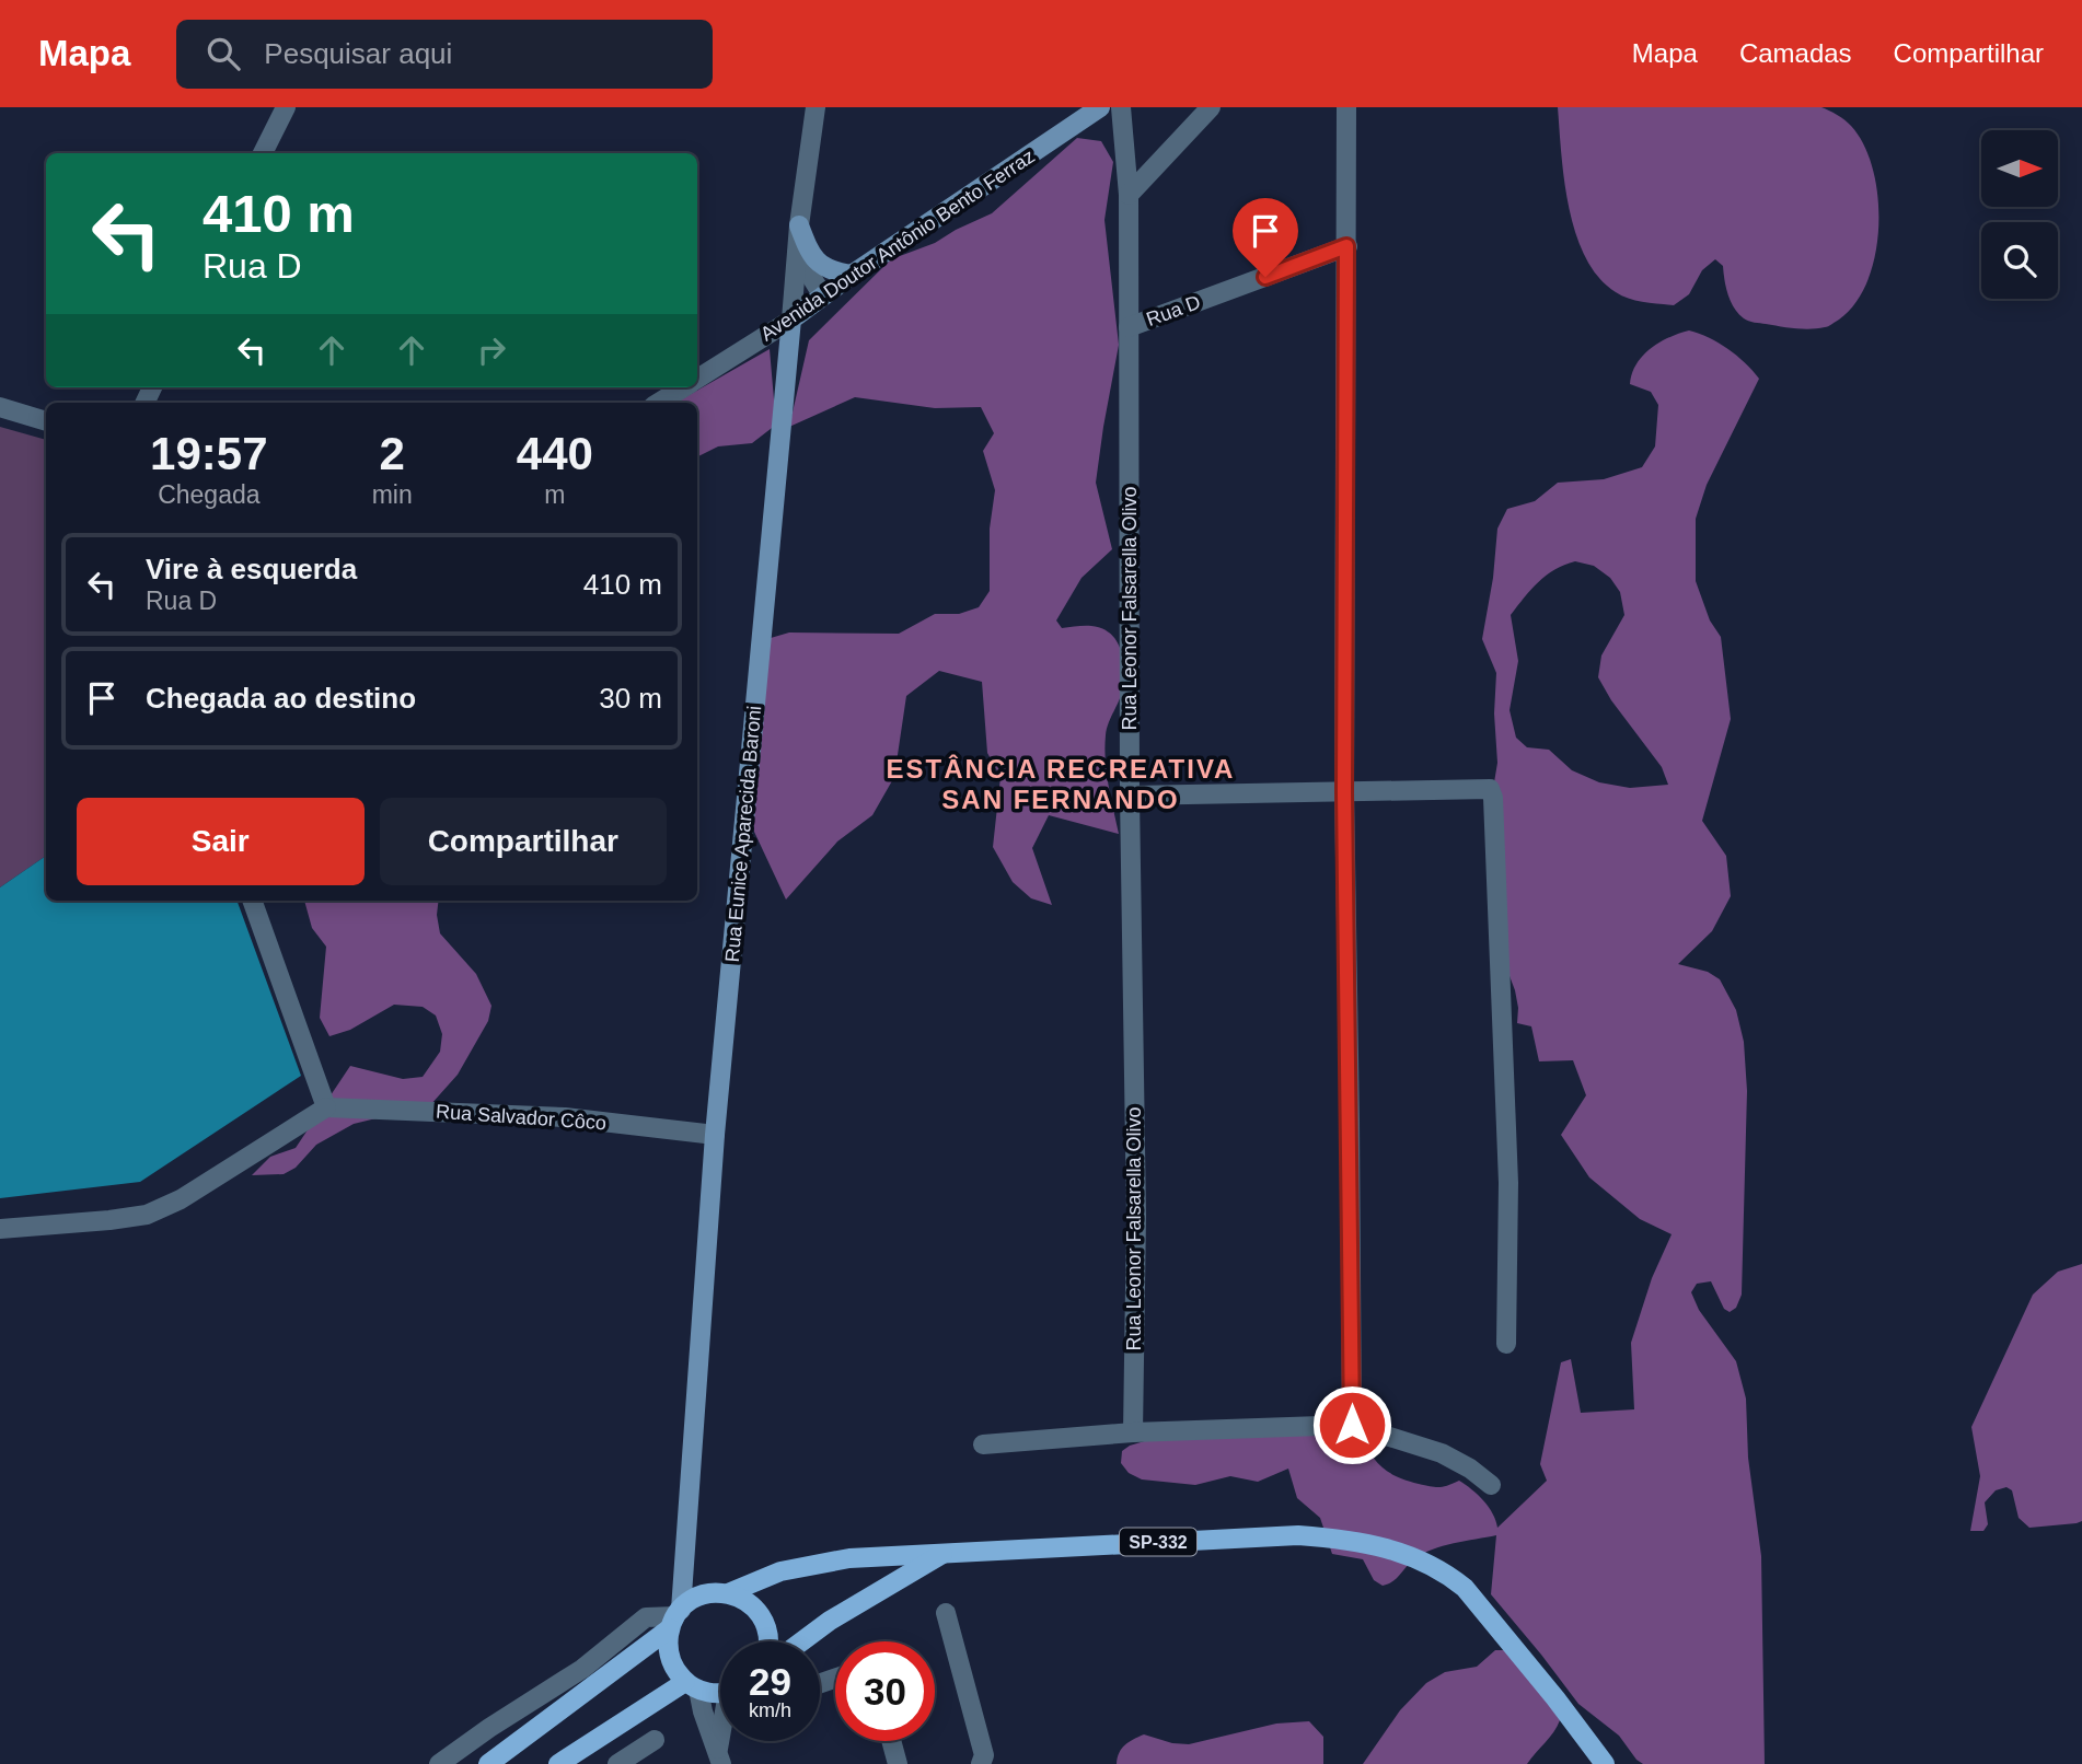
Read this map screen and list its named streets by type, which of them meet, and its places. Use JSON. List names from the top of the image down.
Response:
{
  "streets": {
    "main road": ["Avenida Doutor Antônio Bento Ferraz", "Rua Eunice Aparecida Baroni", "SP-332"],
    "street": ["Rua D", "Rua Leonor Falsarella Olivo", "Rua Salvador Côco"]
  },
  "crossings": [
    ["Avenida Doutor Antônio Bento Ferraz", "Rua Eunice Aparecida Baroni"],
    ["Rua D", "Rua Leonor Falsarella Olivo"],
    ["Rua Eunice Aparecida Baroni", "Rua Salvador Côco"]
  ],
  "districts": ["ESTÂNCIA RECREATIVA SAN FERNANDO"],
  "north": "right",
  "page": {
    "header": "Mapa",
    "search": "Pesquisar aqui",
    "nav": ["Mapa", "Camadas", "Compartilhar"],
    "turn": ["410 m", "Rua D"],
    "eta": [
      "19:57",
      "Chegada",
      "2",
      "min",
      "440",
      "m"
    ],
    "list": [
      {
        "name": "Vire à esquerda",
        "note": "Rua D",
        "value": "410 m"
      },
      {
        "name": "Chegada ao destino",
        "value": "30 m"
      }
    ],
    "buttons": ["Sair", "Compartilhar"],
    "speed": "29 km/h",
    "limit": "30"
  }
}
